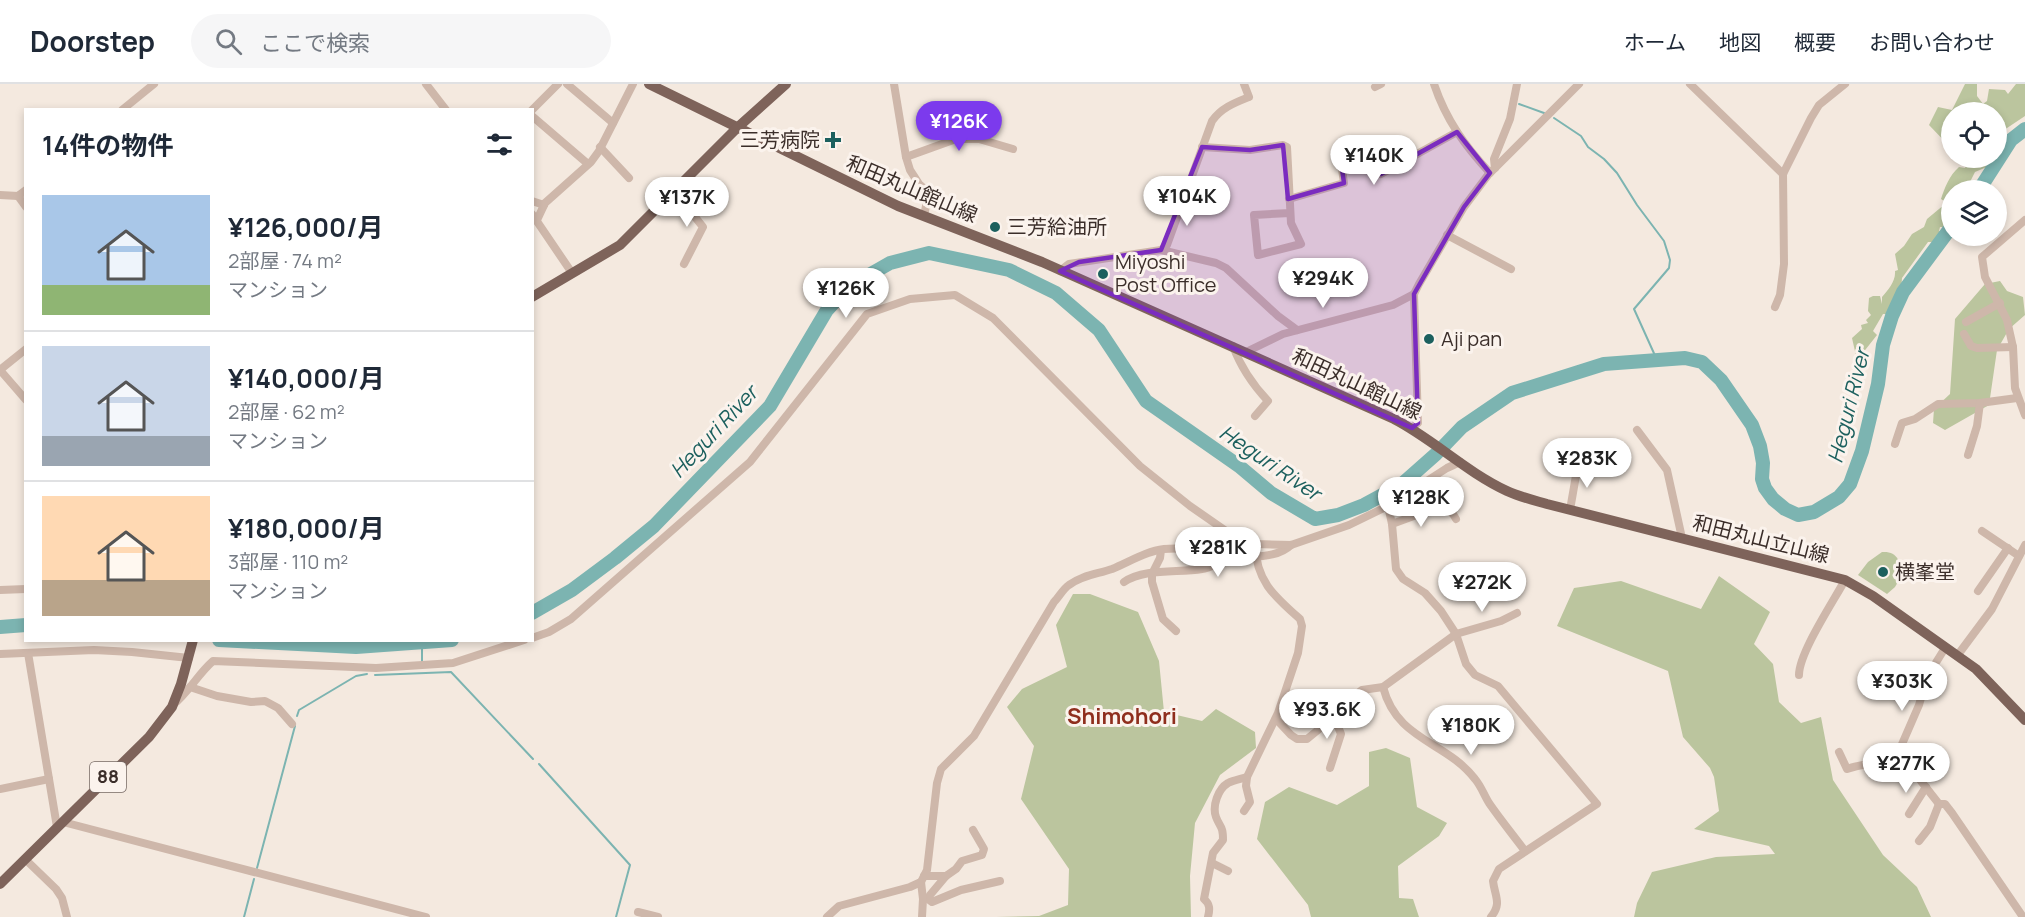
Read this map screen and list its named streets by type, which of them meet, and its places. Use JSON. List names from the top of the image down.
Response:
{
  "streets": {
    "main road": ["和田丸山館山線", "和田丸山立山線", "88"]
  },
  "crossings": [
    ["和田丸山館山線", "和田丸山立山線"]
  ],
  "districts": ["Shimohori"],
  "water": ["Heguri River"],
  "places": {
    "health": ["三芳病院"],
    "other": [
      "三芳給油所",
      "Miyoshi Post Office",
      "Aji pan",
      "横峯堂"
    ]
  },
  "page": {
    "header": "Doorstep",
    "search": "ここで検索",
    "nav": [
      "ホーム",
      "地図",
      "概要",
      "お問い合わせ"
    ],
    "price": [
      "¥126K",
      "¥140K",
      "¥104K",
      "¥137K",
      "¥294K",
      "¥126K",
      "¥283K",
      "¥128K",
      "¥281K",
      "¥272K",
      "¥303K",
      "¥93.6K",
      "¥180K",
      "¥277K"
    ],
    "heading": "14件の物件",
    "list": [
      {
        "name": "¥126,000/月",
        "note": "2部屋 · 74 m² · マンション"
      },
      {
        "name": "¥140,000/月",
        "note": "2部屋 · 62 m² · マンション"
      },
      {
        "name": "¥180,000/月",
        "note": "3部屋 · 110 m² · マンション"
      }
    ]
  }
}
